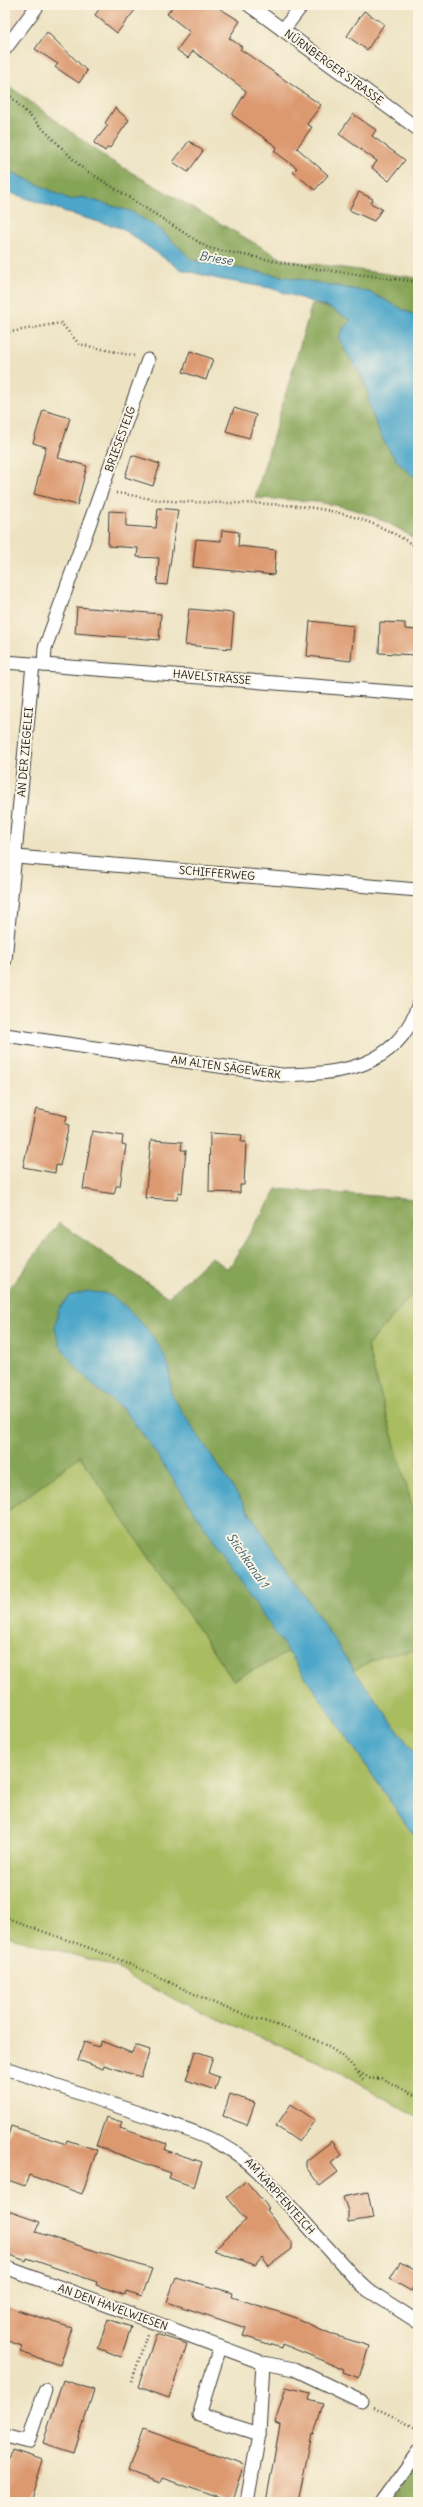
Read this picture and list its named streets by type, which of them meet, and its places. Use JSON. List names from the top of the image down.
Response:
{
  "streets": {
    "street": [
      "NÜRNBERGER STRASSE",
      "BRIESESTEIG",
      "HAVELSTRASSE",
      "AN DER ZIEGELEI",
      "SCHIFFERWEG",
      "AM ALTEN SÄGEWERK",
      "AM KARPFENTEICH",
      "AN DEN HAVELWIESEN"
    ]
  },
  "crossings": [
    ["BRIESESTEIG", "HAVELSTRASSE"],
    ["BRIESESTEIG", "AN DER ZIEGELEI"],
    ["HAVELSTRASSE", "AN DER ZIEGELEI"],
    ["AN DER ZIEGELEI", "SCHIFFERWEG"]
  ],
  "water": ["Briese", "Stichkanal 1"]
}
